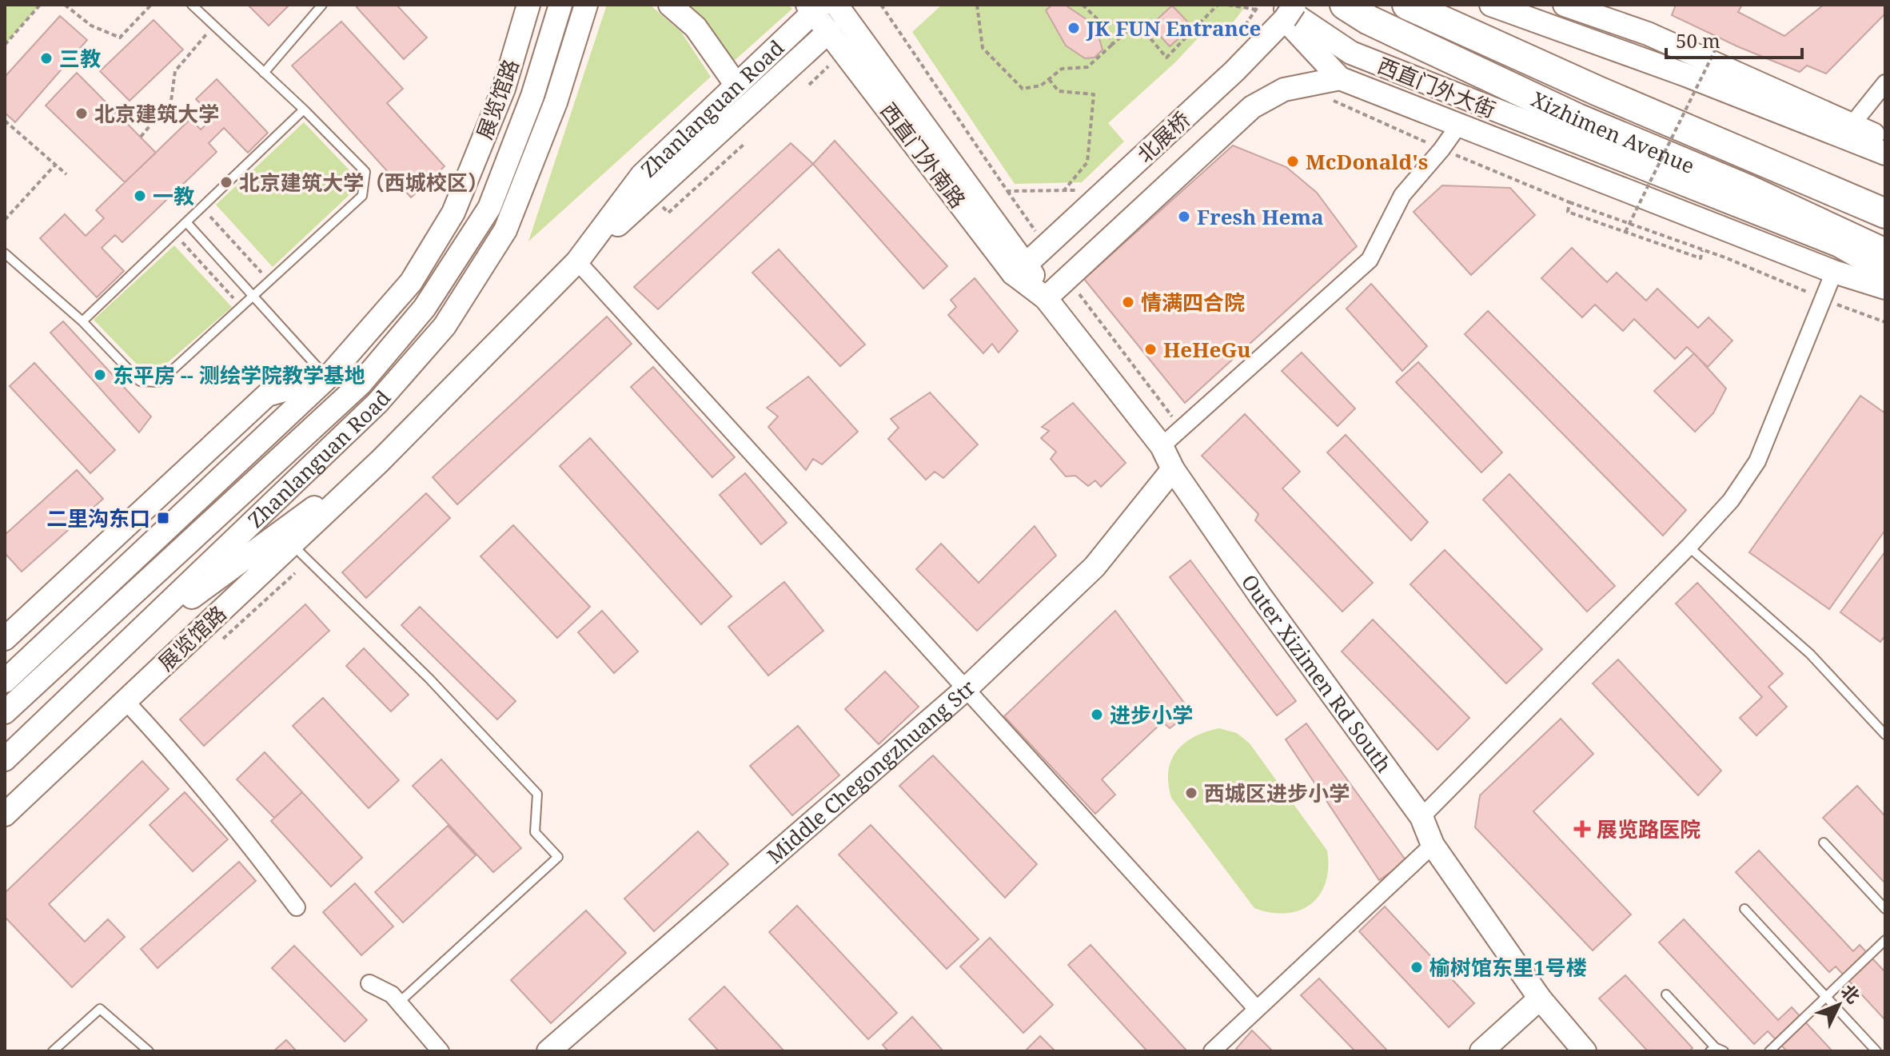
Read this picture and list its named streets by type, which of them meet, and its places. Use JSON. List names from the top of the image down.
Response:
{
  "streets": {
    "highway": ["Xizhimen Avenue"],
    "street": [
      "西直门外大街",
      "展览馆路",
      "Zhanlanguan Road",
      "北展桥",
      "西直门外南路",
      "Outer Xizimen Rd South",
      "Middle Chegongzhuang Str"
    ]
  },
  "crossings": [
    ["西直门外大街", "北展桥"],
    ["展览馆路", "Zhanlanguan Road"],
    ["Zhanlanguan Road", "西直门外南路"],
    ["北展桥", "西直门外南路"],
    ["北展桥", "Outer Xizimen Rd South"],
    ["西直门外南路", "Outer Xizimen Rd South"],
    ["Outer Xizimen Rd South", "Middle Chegongzhuang Str"]
  ],
  "places": {
    "other": [
      "JK FUN Entrance",
      "三教",
      "北京建筑大学",
      "McDonald's",
      "北京建筑大学（西城校区）",
      "一教",
      "Fresh Hema",
      "情满四合院",
      "HeHeGu",
      "东平房 -- 测绘学院教学基地",
      "进步小学",
      "西城区进步小学",
      "榆树馆东里1号楼"
    ],
    "transit": ["二里沟东口"],
    "health": ["展览路医院"]
  },
  "scale_bar": "50 m",
  "north": "top right"
}
